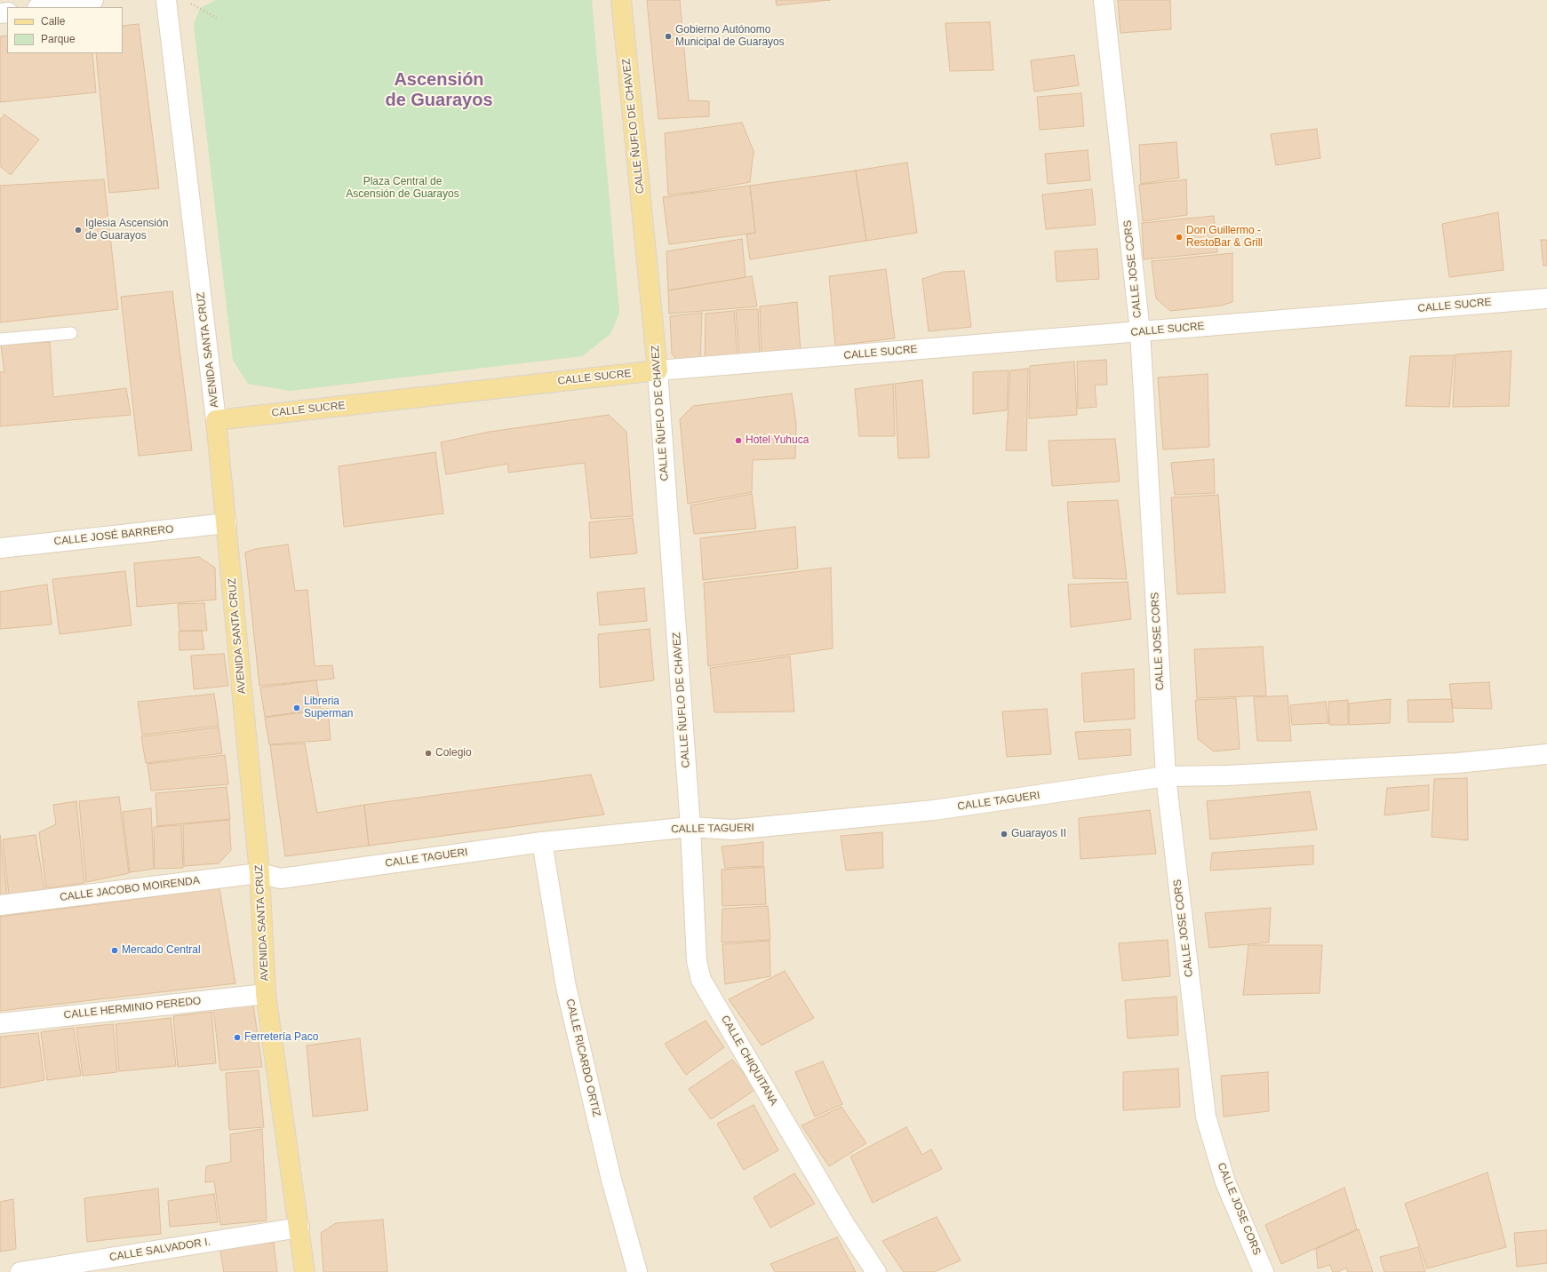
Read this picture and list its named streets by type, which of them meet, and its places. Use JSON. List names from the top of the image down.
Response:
{
  "streets": {
    "main road": ["CALLE ÑUFLO DE CHAVEZ", "CALLE SUCRE", "AVENIDA SANTA CRUZ"],
    "street": [
      "CALLE JOSE CORS",
      "CALLE JOSÉ BARRERO",
      "CALLE TAGUERI",
      "CALLE JACOBO MOIRENDA",
      "CALLE HERMINIO PEREDO",
      "CALLE RICARDO ORTIZ",
      "CALLE CHIQUITANA",
      "CALLE SALVADOR I."
    ]
  },
  "crossings": [
    ["CALLE ÑUFLO DE CHAVEZ", "CALLE SUCRE"],
    ["CALLE ÑUFLO DE CHAVEZ", "CALLE TAGUERI"],
    ["CALLE ÑUFLO DE CHAVEZ", "CALLE CHIQUITANA"],
    ["CALLE JOSE CORS", "CALLE SUCRE"],
    ["CALLE JOSE CORS", "CALLE TAGUERI"],
    ["CALLE SUCRE", "AVENIDA SANTA CRUZ"],
    ["AVENIDA SANTA CRUZ", "CALLE JOSÉ BARRERO"],
    ["AVENIDA SANTA CRUZ", "CALLE TAGUERI"],
    ["AVENIDA SANTA CRUZ", "CALLE JACOBO MOIRENDA"],
    ["AVENIDA SANTA CRUZ", "CALLE HERMINIO PEREDO"],
    ["AVENIDA SANTA CRUZ", "CALLE SALVADOR I."],
    ["CALLE TAGUERI", "CALLE JACOBO MOIRENDA"],
    ["CALLE TAGUERI", "CALLE RICARDO ORTIZ"],
    ["CALLE TAGUERI", "CALLE CHIQUITANA"]
  ],
  "districts": ["Ascensión de Guarayos"],
  "parks": ["Plaza Central de Ascensión de Guarayos"],
  "places": [
    "Gobierno Autónomo Municipal de Guarayos",
    "Iglesia Ascensión de Guarayos",
    "Don Guillermo - RestoBar & Grill",
    "Hotel Yuhuca",
    "Libreria Superman",
    "Colegio",
    "Guarayos II",
    "Mercado Central",
    "Ferretería Paco"
  ],
  "legend": ["Calle", "Parque"]
}
